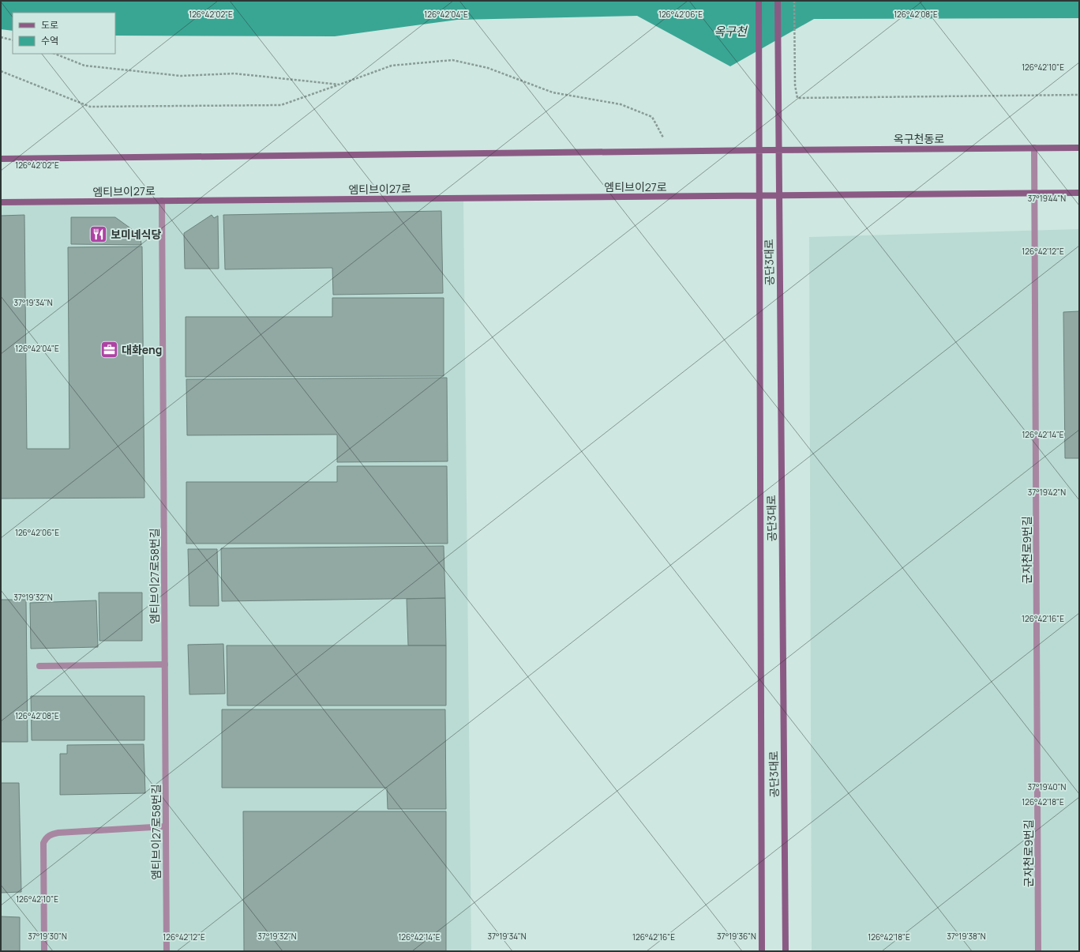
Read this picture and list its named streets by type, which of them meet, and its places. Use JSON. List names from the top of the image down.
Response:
{
  "streets": {
    "main road": ["옥구천동로", "엠티브이27로", "공단3대로"],
    "street": ["군자천로9번길", "엠티브이27로58번길"]
  },
  "crossings": [
    ["옥구천동로", "공단3대로"],
    ["옥구천동로", "군자천로9번길"],
    ["엠티브이27로", "공단3대로"],
    ["엠티브이27로", "엠티브이27로58번길"]
  ],
  "water": ["옥구천"],
  "places": {
    "restaurant": ["보미네식당"],
    "office": ["대화eng"]
  },
  "legend": ["도로", "수역"],
  "coordinates": [
    "126°42'02\"E",
    "126°42'04\"E",
    "126°42'06\"E",
    "126°42'08\"E",
    "126°42'10\"E",
    "37°19'44\"N",
    "126°42'12\"E",
    "37°19'34\"N",
    "126°42'14\"E",
    "37°19'42\"N",
    "37°19'32\"N",
    "126°42'16\"E",
    "37°19'40\"N",
    "126°42'18\"E",
    "37°19'30\"N",
    "37°19'36\"N",
    "37°19'38\"N"
  ]
}
